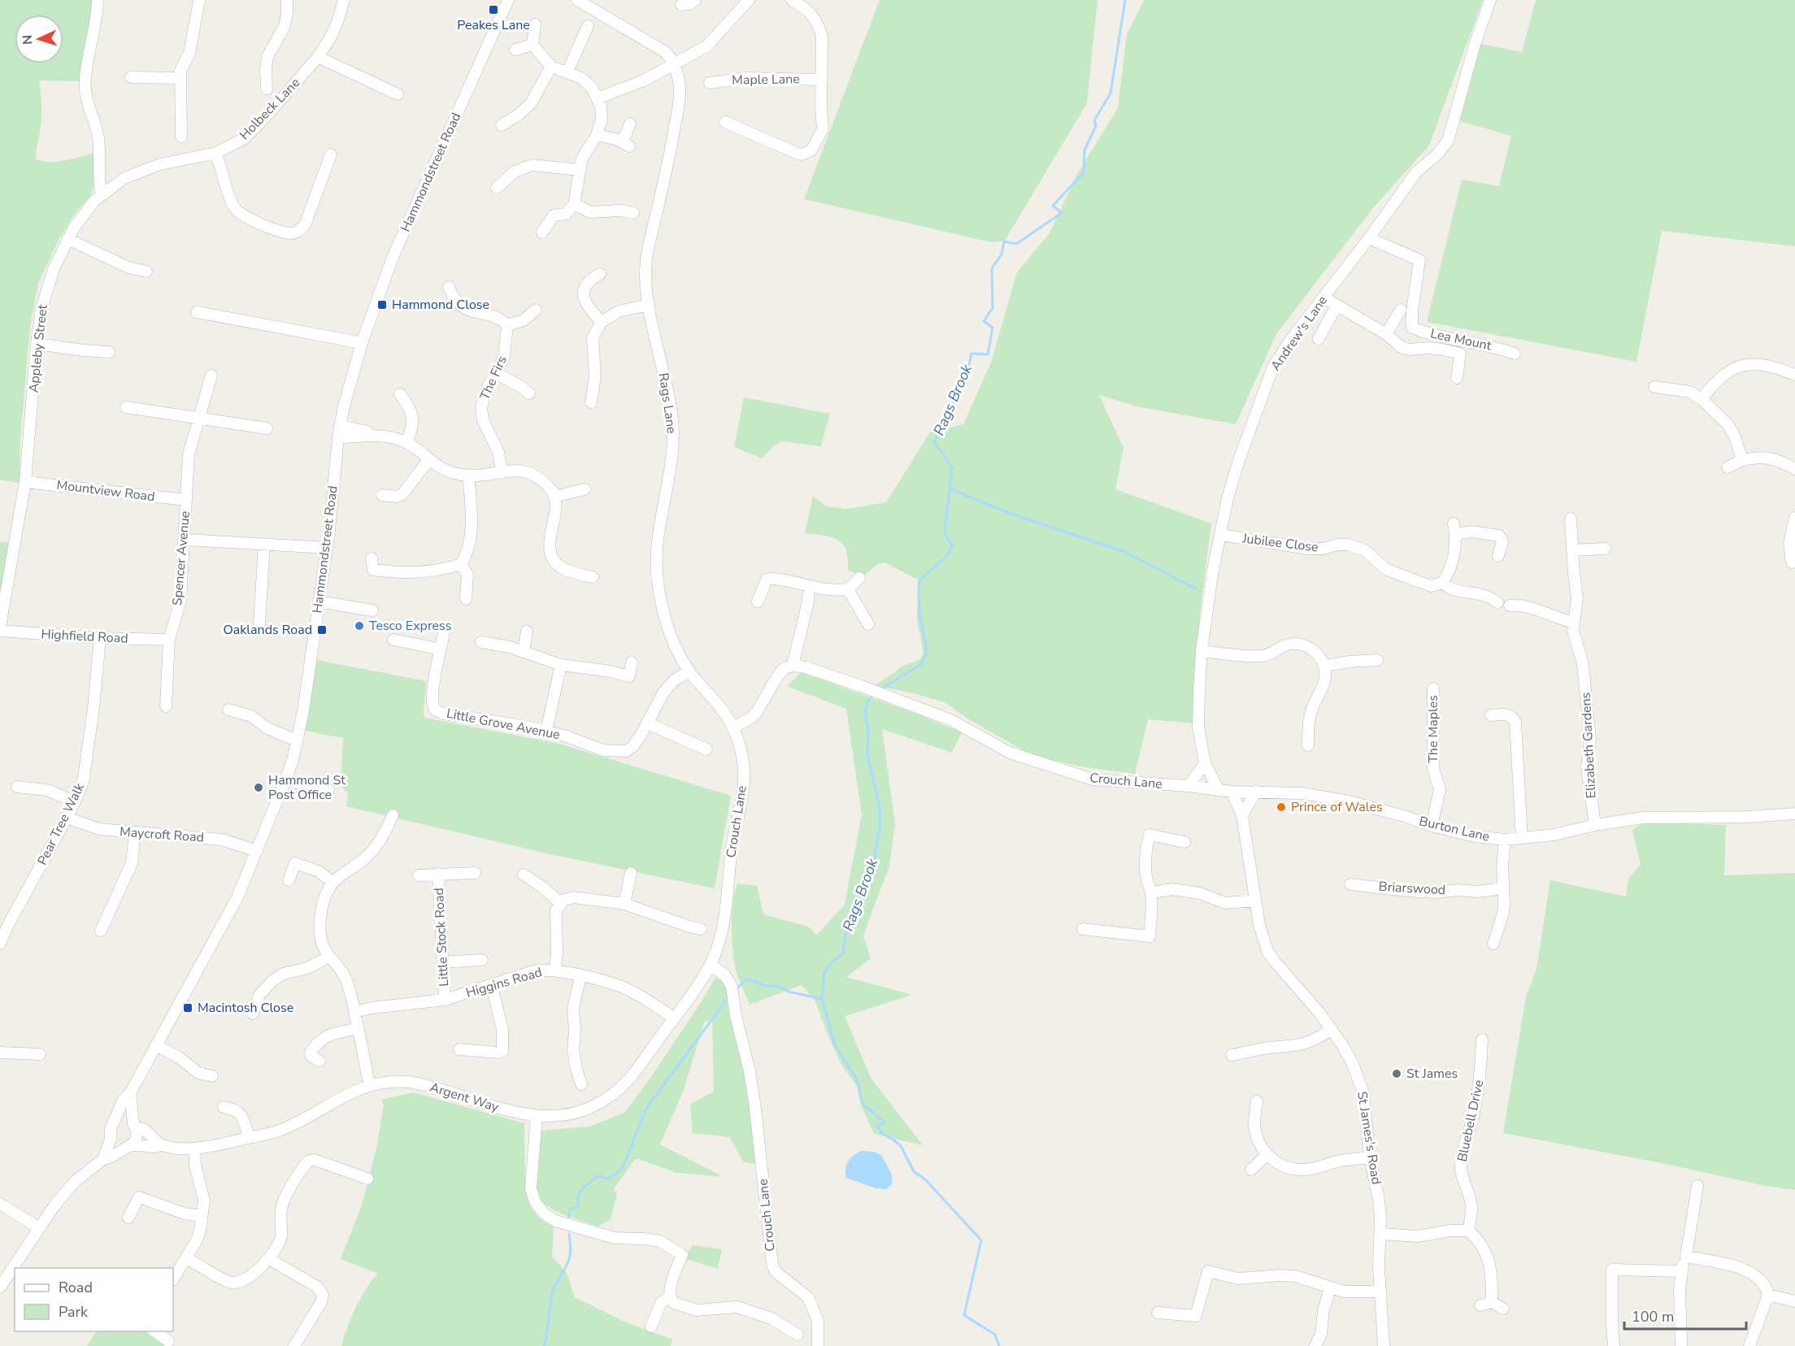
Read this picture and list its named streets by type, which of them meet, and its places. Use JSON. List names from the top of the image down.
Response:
{
  "streets": {
    "street": [
      "Maple Lane",
      "Holbeck Lane",
      "Hammondstreet Road",
      "Andrew's Lane",
      "Lea Mount",
      "Appleby Street",
      "The Firs",
      "Rags Lane",
      "Mountview Road",
      "Jubilee Close",
      "Spencer Avenue",
      "Highfield Road",
      "Little Grove Avenue",
      "The Maples",
      "Elizabeth Gardens",
      "Crouch Lane",
      "Pear Tree Walk",
      "Burton Lane",
      "Maycroft Road",
      "Briarswood",
      "Little Stock Road",
      "Higgins Road",
      "Argent Way",
      "Bluebell Drive",
      "St James's Road"
    ]
  },
  "crossings": [
    ["Holbeck Lane", "Appleby Street"],
    ["Hammondstreet Road", "Maycroft Road"],
    ["Hammondstreet Road", "Argent Way"],
    ["Andrew's Lane", "Lea Mount"],
    ["Andrew's Lane", "Jubilee Close"],
    ["Andrew's Lane", "Crouch Lane"],
    ["Appleby Street", "Mountview Road"],
    ["Rags Lane", "Little Grove Avenue"],
    ["Rags Lane", "Crouch Lane"],
    ["Mountview Road", "Spencer Avenue"],
    ["Spencer Avenue", "Highfield Road"],
    ["Highfield Road", "Pear Tree Walk"],
    ["The Maples", "Burton Lane"],
    ["Elizabeth Gardens", "Burton Lane"],
    ["Crouch Lane", "Burton Lane"],
    ["Crouch Lane", "Argent Way"],
    ["Crouch Lane", "St James's Road"],
    ["Pear Tree Walk", "Maycroft Road"],
    ["Burton Lane", "St James's Road"],
    ["Little Stock Road", "Higgins Road"],
    ["Higgins Road", "Argent Way"]
  ],
  "water": ["Rags Brook"],
  "places": {
    "transit": [
      "Peakes Lane",
      "Hammond Close",
      "Oaklands Road",
      "Macintosh Close"
    ],
    "other": [
      "Tesco Express",
      "Hammond St Post Office",
      "Prince of Wales",
      "St James"
    ]
  },
  "legend": ["Road", "Park"],
  "scale_bar": "100 m",
  "north": "left"
}
